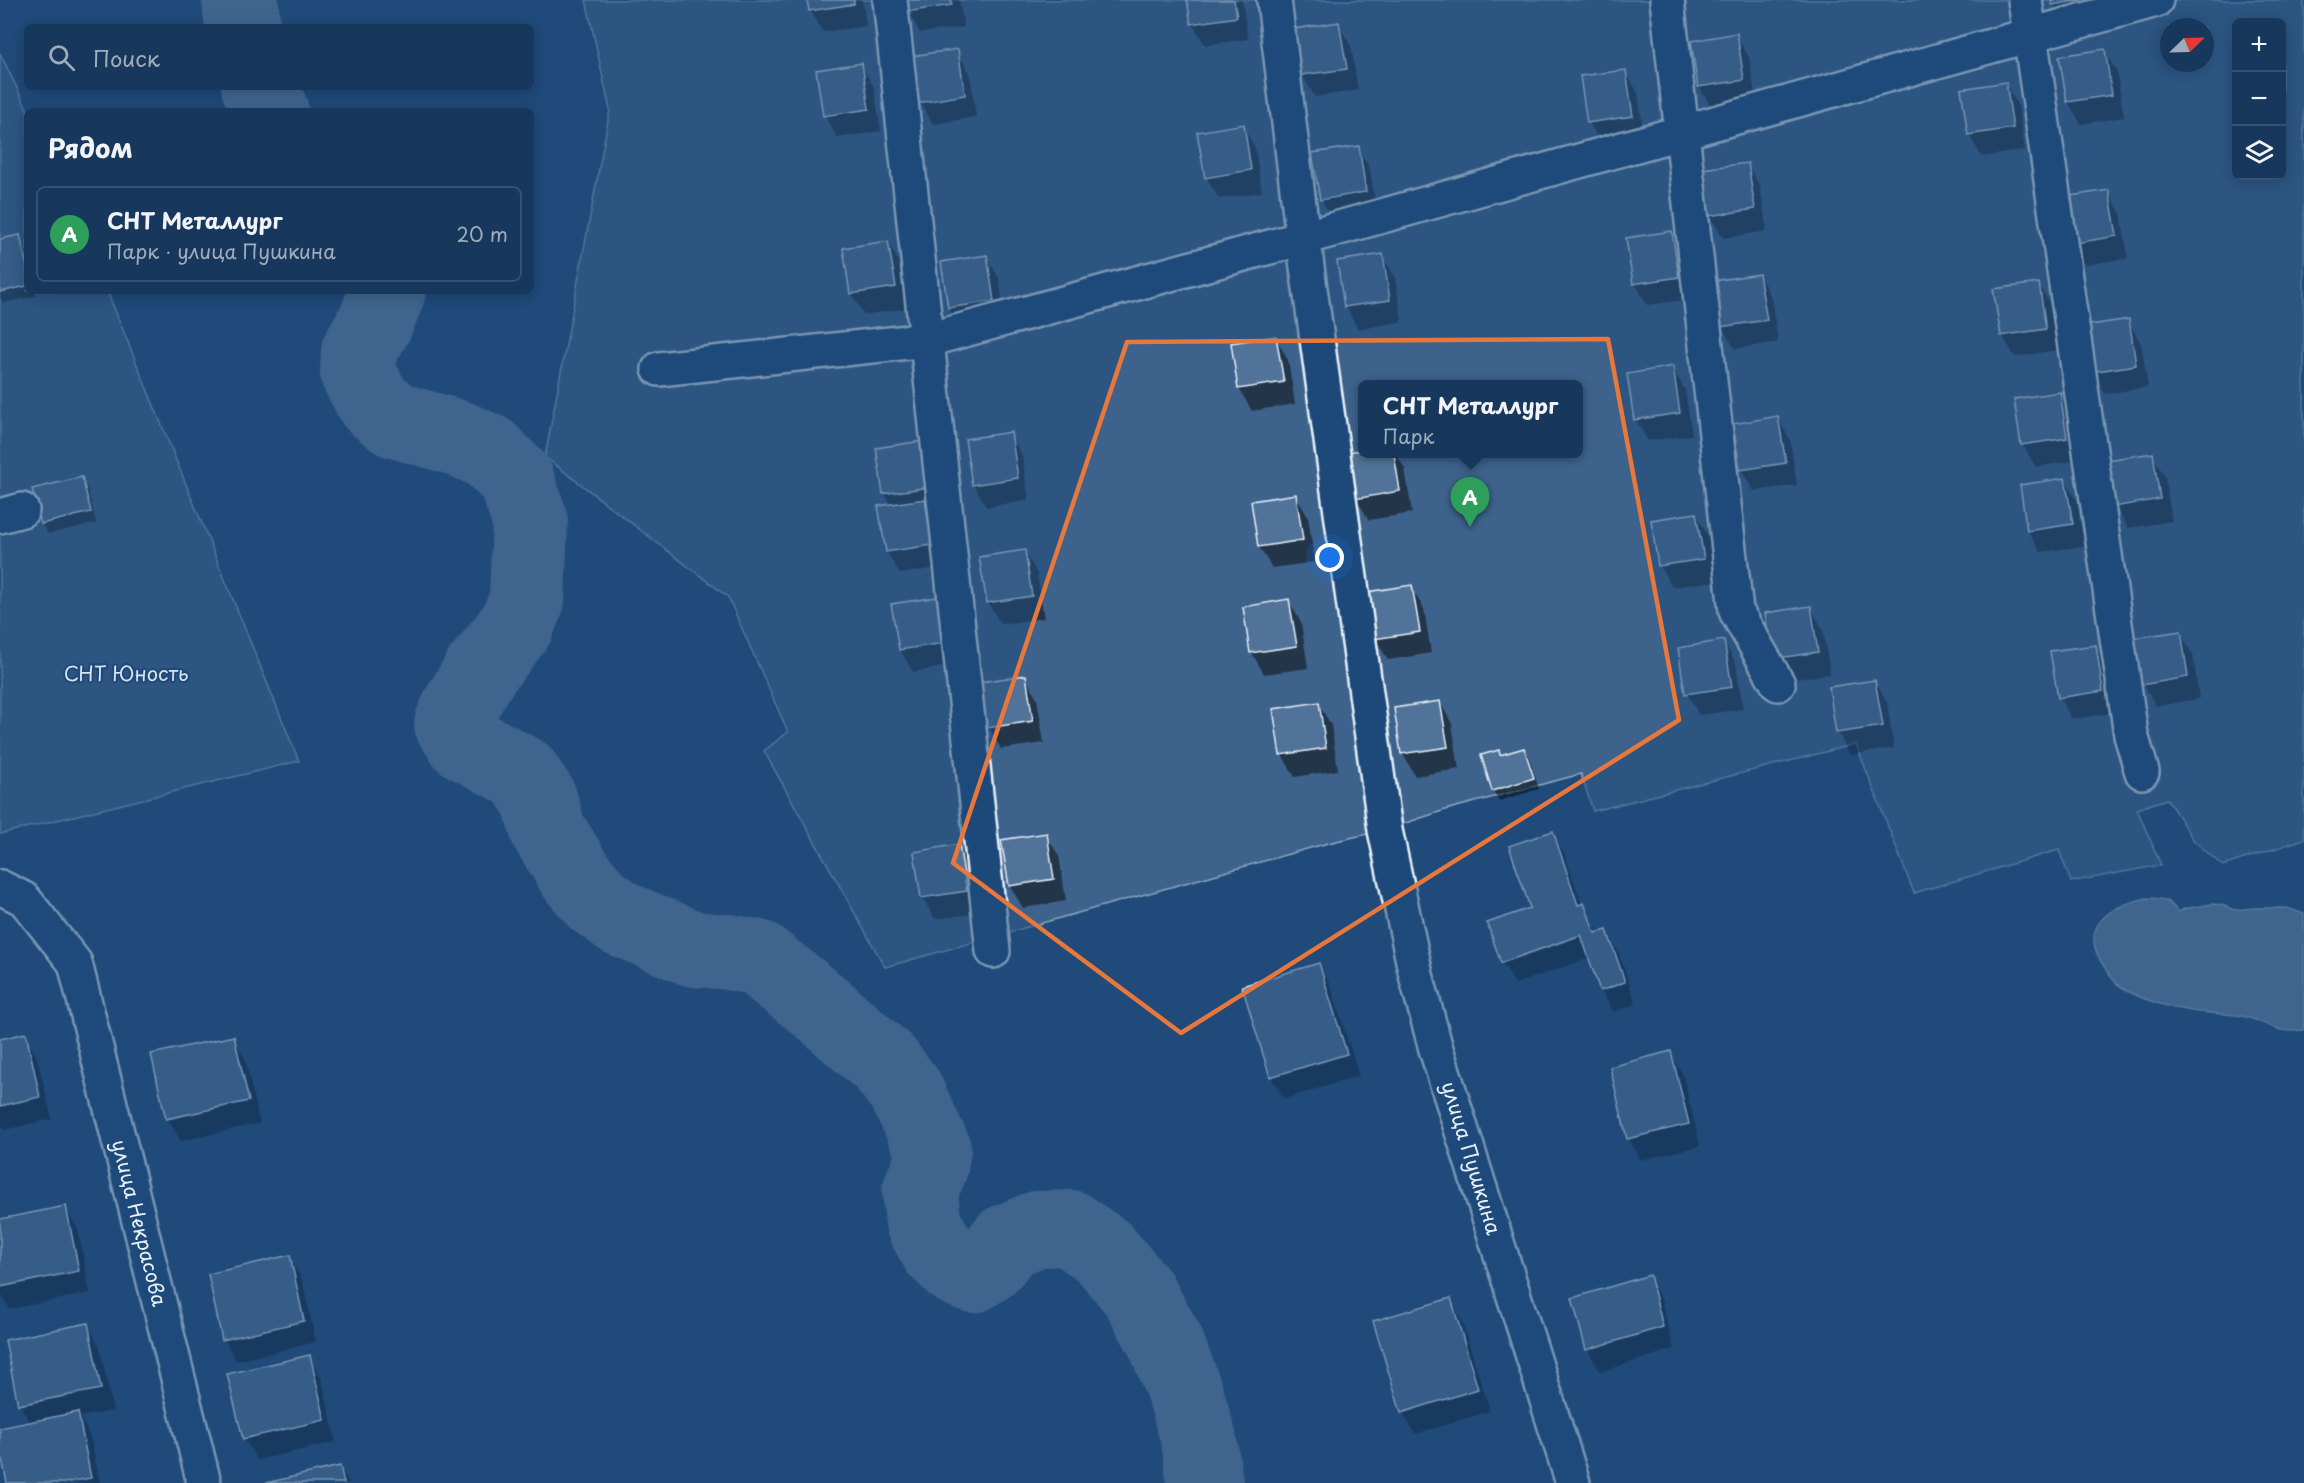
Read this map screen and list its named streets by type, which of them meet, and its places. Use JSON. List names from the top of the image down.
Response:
{
  "streets": {
    "street": ["улица Пушкина", "улица Некрасова"]
  },
  "parks": ["СНТ Юность"],
  "north": "top right",
  "page": {
    "map_buttons": ["+", "−"],
    "search": "Поиск",
    "heading": "Рядом",
    "list": [
      {
        "mark": "A",
        "name": "СНТ Металлург",
        "note": "Парк · улица Пушкина",
        "value": "20 m"
      }
    ],
    "popup": ["СНТ Металлург", "Парк"],
    "pins": "A"
  }
}
